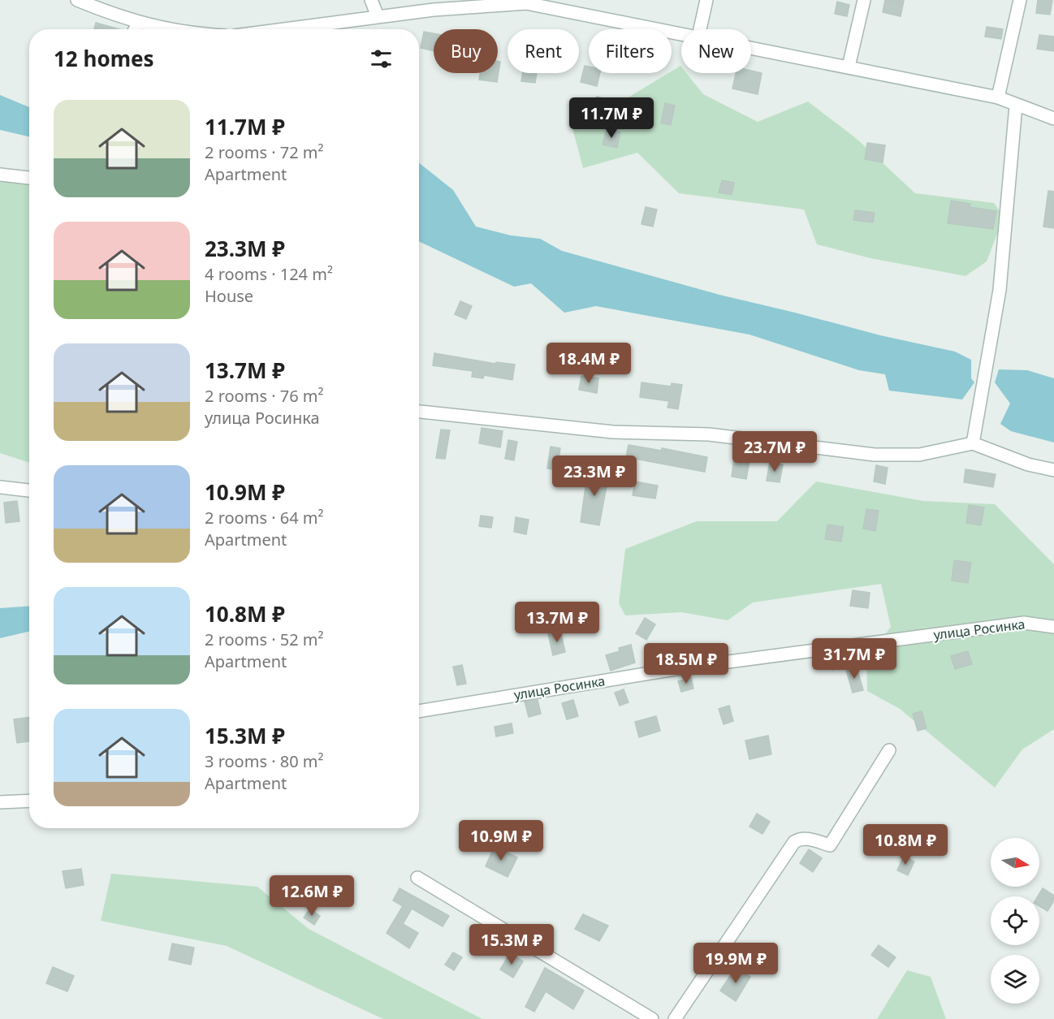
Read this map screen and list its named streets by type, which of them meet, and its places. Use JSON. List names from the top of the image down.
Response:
{
  "streets": {
    "street": ["улица Росинка"]
  },
  "north": "right",
  "page": {
    "chip": [
      "Buy",
      "Rent",
      "Filters",
      "New"
    ],
    "heading": "12 homes",
    "list": [
      {
        "name": "11.7M ₽",
        "note": "2 rooms · 72 m² · Apartment"
      },
      {
        "name": "23.3M ₽",
        "note": "4 rooms · 124 m² · House"
      },
      {
        "name": "13.7M ₽",
        "note": "2 rooms · 76 m² · улица Росинка"
      },
      {
        "name": "10.9M ₽",
        "note": "2 rooms · 64 m² · Apartment"
      },
      {
        "name": "10.8M ₽",
        "note": "2 rooms · 52 m² · Apartment"
      },
      {
        "name": "15.3M ₽",
        "note": "3 rooms · 80 m² · Apartment"
      }
    ],
    "price": [
      "11.7M ₽",
      "18.4M ₽",
      "23.7M ₽",
      "23.3M ₽",
      "13.7M ₽",
      "31.7M ₽",
      "18.5M ₽",
      "10.9M ₽",
      "10.8M ₽",
      "12.6M ₽",
      "15.3M ₽",
      "19.9M ₽"
    ]
  }
}
